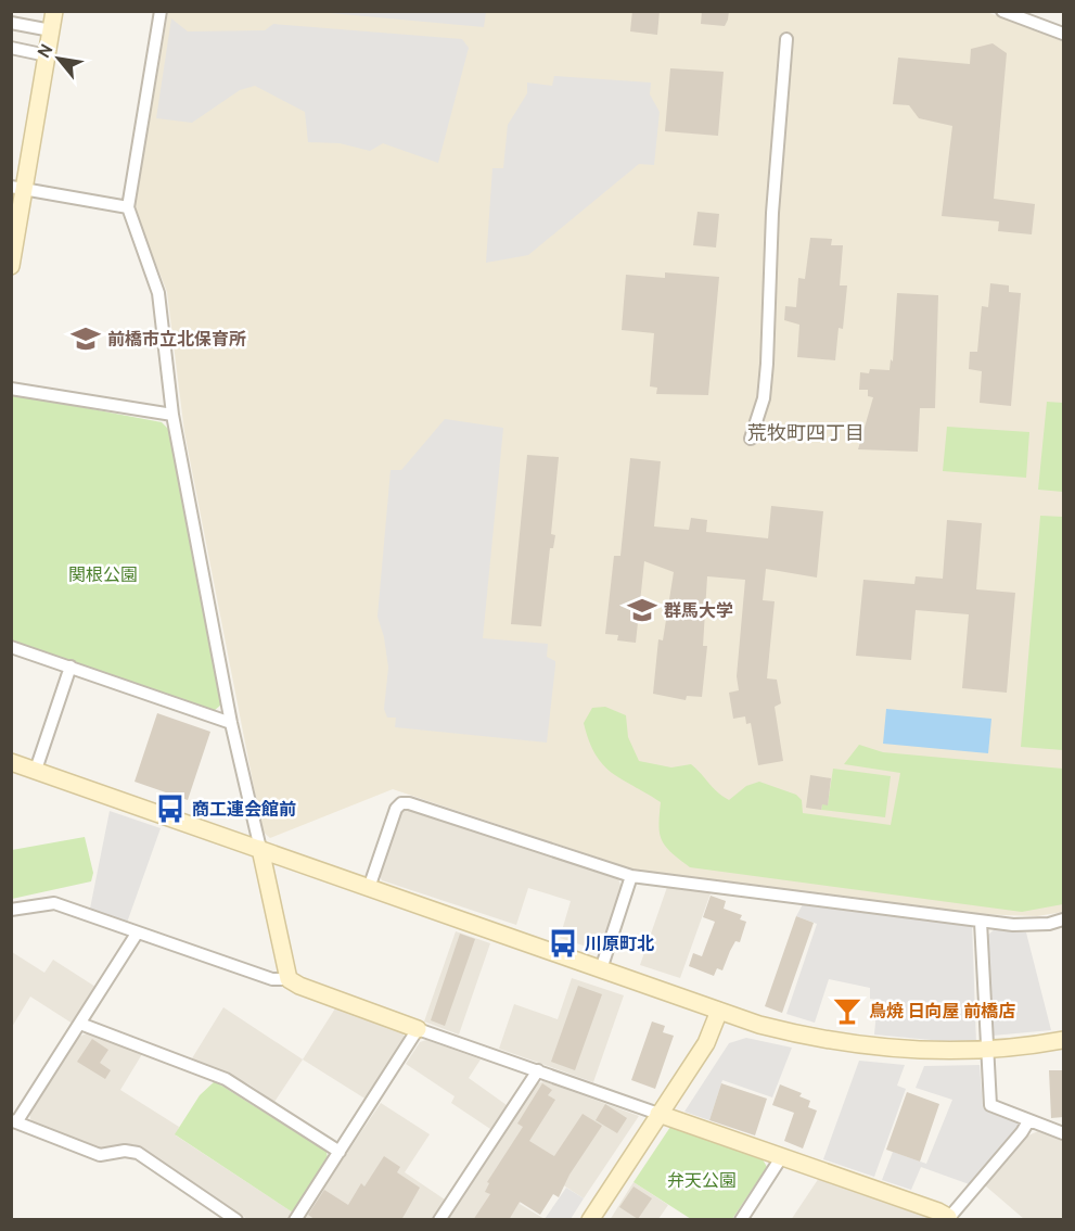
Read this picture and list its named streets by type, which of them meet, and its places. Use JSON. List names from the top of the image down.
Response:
{
  "districts": ["荒牧町四丁目"],
  "parks": ["関根公園", "弁天公園"],
  "places": {
    "school or university": ["前橋市立北保育所", "群馬大学"],
    "bus stop": ["商工連会館前", "川原町北"],
    "bar": ["鳥焼 日向屋 前橋店"]
  },
  "north": "top left"
}
